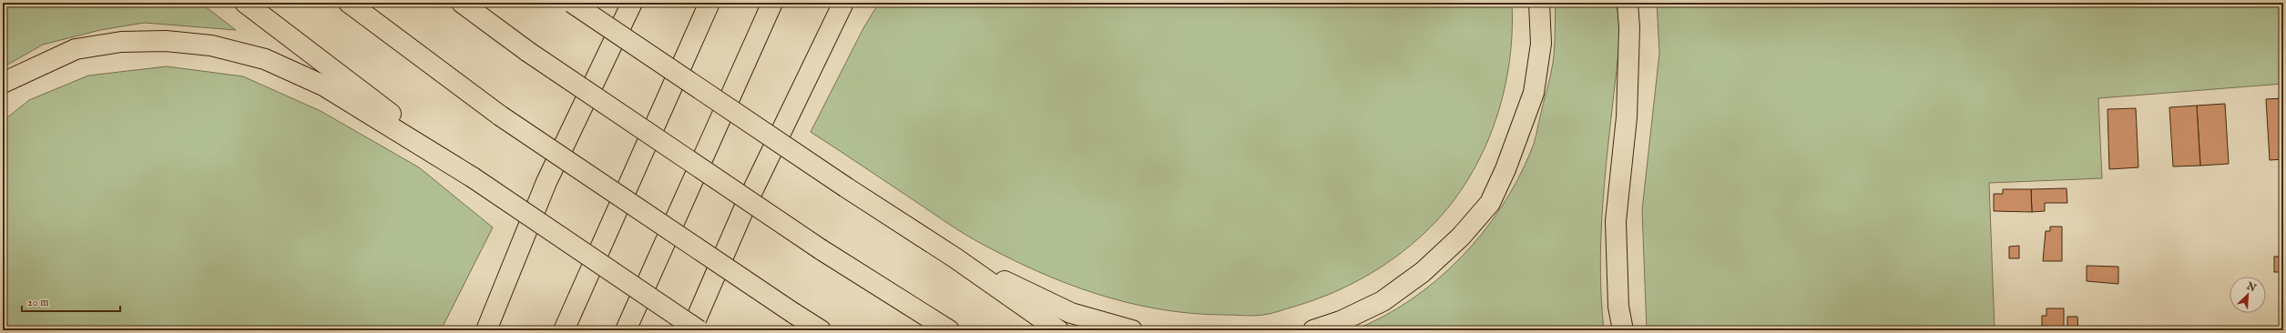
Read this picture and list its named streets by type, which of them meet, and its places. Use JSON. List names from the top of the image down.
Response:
{
  "scale_bar": "20 m",
  "north": "top right"
}
